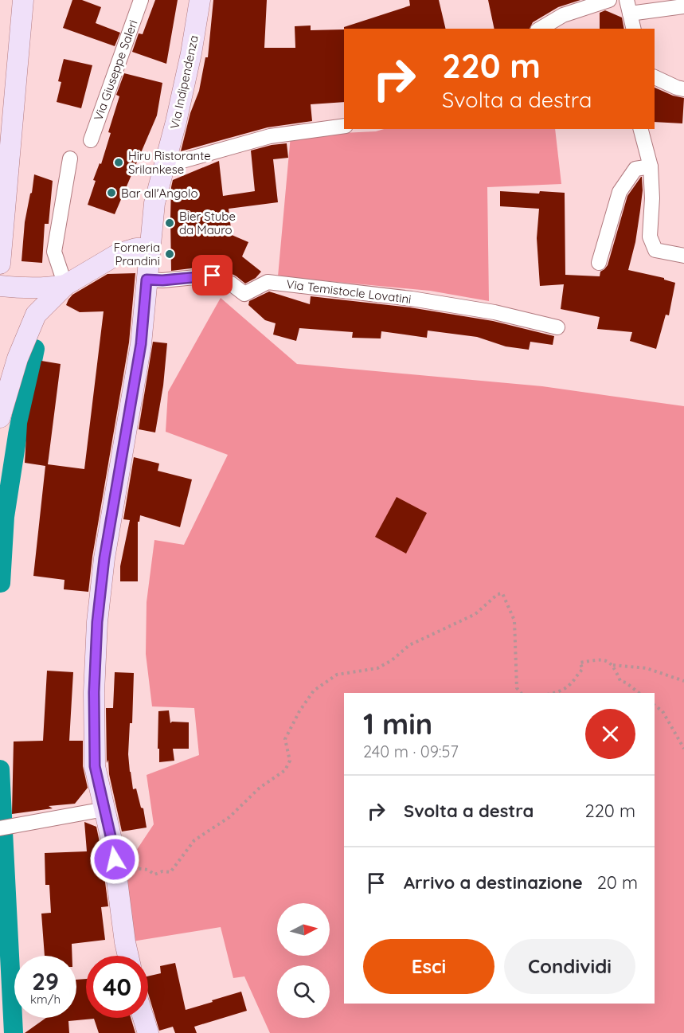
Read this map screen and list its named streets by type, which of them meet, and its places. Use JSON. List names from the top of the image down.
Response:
{
  "streets": {
    "street": ["Via Giuseppe Saleri", "Via Indipendenza", "Via Temistocle Lovatini"]
  },
  "crossings": [
    ["Via Indipendenza", "Via Temistocle Lovatini"]
  ],
  "places": [
    "Hiru Ristorante Srilankese",
    "Bar all'Angolo",
    "Bier Stube da Mauro",
    "Forneria Prandini"
  ],
  "north": "right",
  "page": {
    "turn": ["220 m", "Svolta a destra"],
    "heading": ["1 min", "240 m · 09:57"],
    "list": [
      {
        "name": "Svolta a destra",
        "value": "220 m"
      },
      {
        "name": "Arrivo a destinazione",
        "value": "20 m"
      }
    ],
    "buttons": ["Esci", "Condividi"],
    "speed": "29 km/h",
    "limit": "40"
  }
}
